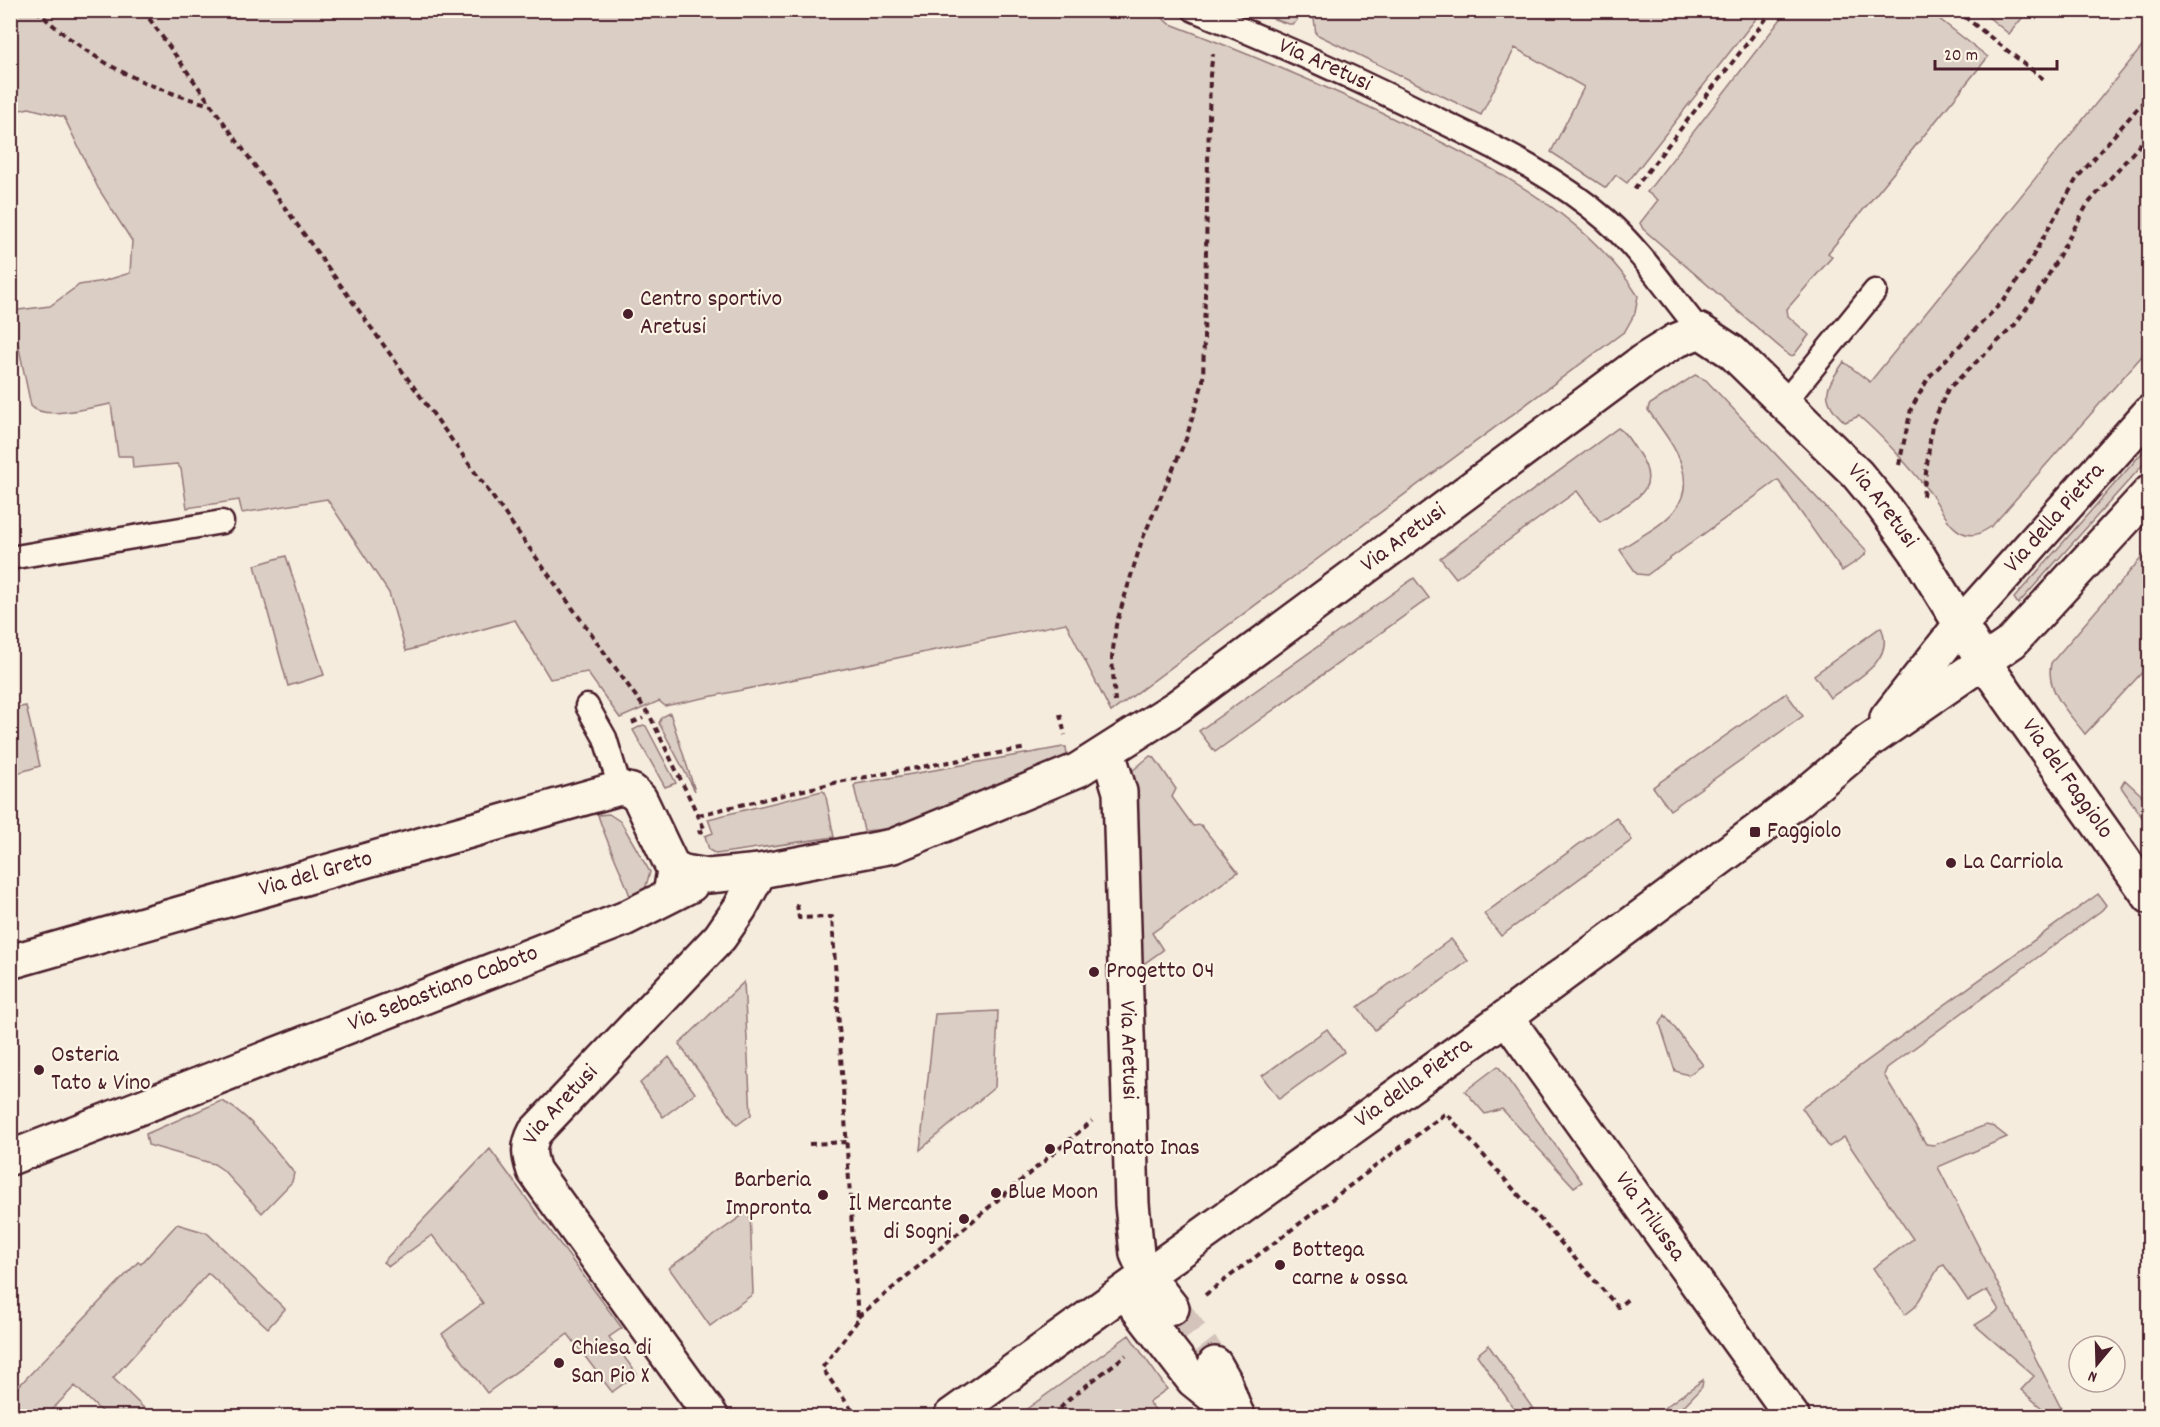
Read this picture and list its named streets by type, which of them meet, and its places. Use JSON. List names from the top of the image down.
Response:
{
  "streets": {
    "street": [
      "Via Aretusi",
      "Via della Pietra",
      "Via del Faggiolo",
      "Via del Greto",
      "Via Sebastiano Caboto",
      "Via Trilussa"
    ]
  },
  "crossings": [
    ["Via Aretusi", "Via della Pietra"],
    ["Via Aretusi", "Via Sebastiano Caboto"],
    ["Via della Pietra", "Via del Faggiolo"],
    ["Via della Pietra", "Via Trilussa"]
  ],
  "places": {
    "other": [
      "Centro sportivo Aretusi",
      "La Carriola",
      "Progetto 04",
      "Osteria Tato & Vino",
      "Patronato Inas",
      "Blue Moon",
      "Barberia Impronta",
      "Il Mercante di Sogni",
      "Bottega carne & ossa",
      "Chiesa di San Pio X"
    ],
    "transit": ["Faggiolo"]
  },
  "scale_bar": "20 m",
  "north": "bottom"
}
